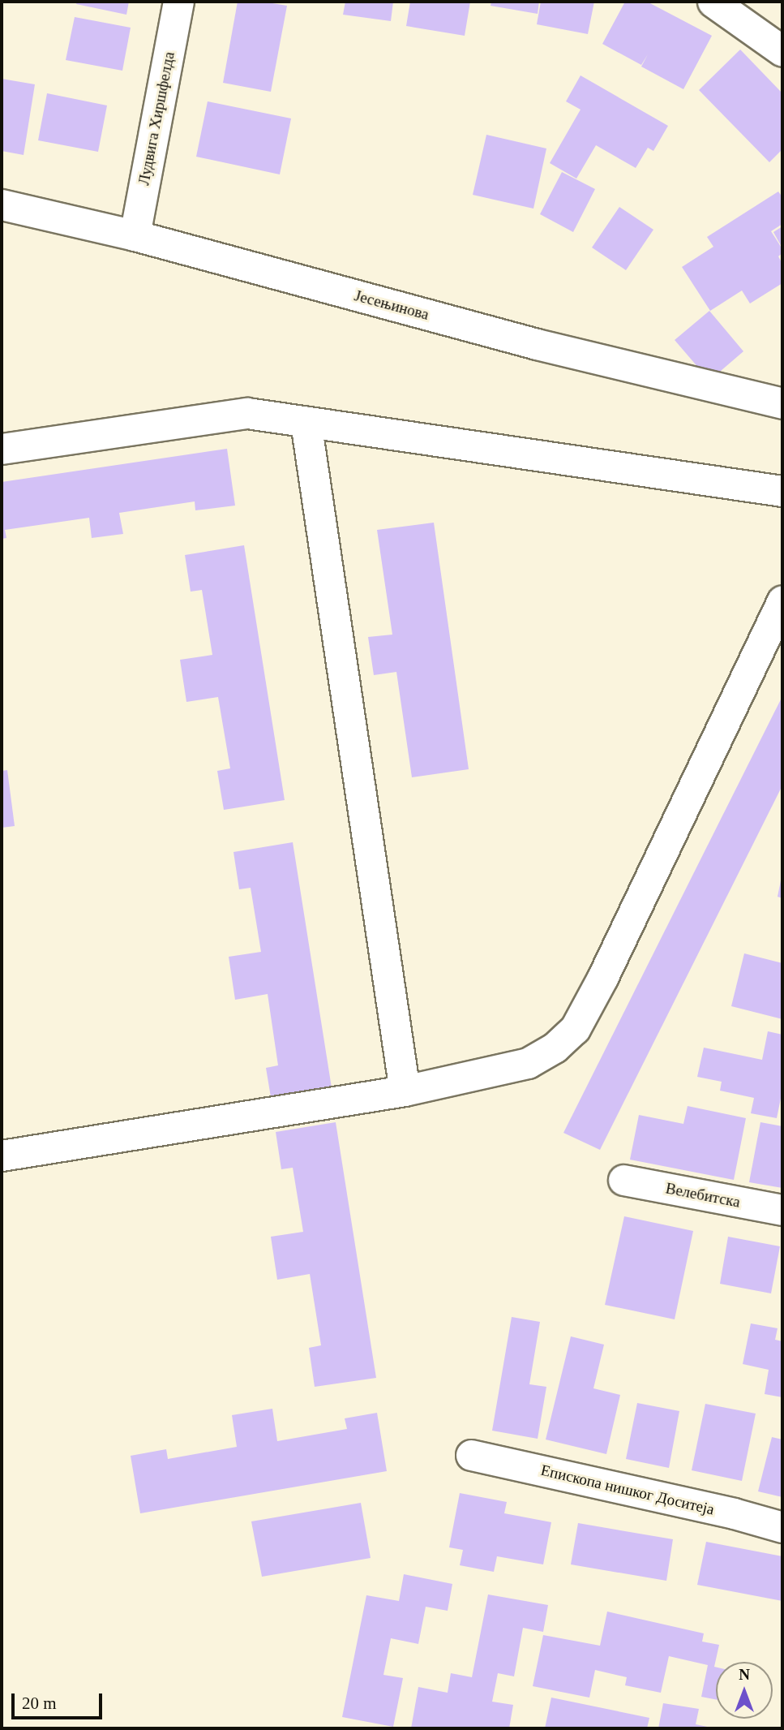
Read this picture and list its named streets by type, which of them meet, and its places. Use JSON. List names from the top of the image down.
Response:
{
  "streets": {
    "street": [
      "Лудвига Хиршфелда",
      "Јесењинова",
      "Велебитска",
      "Епископа нишког Доситеја"
    ]
  },
  "crossings": [
    ["Лудвига Хиршфелда", "Јесењинова"]
  ],
  "scale_bar": "20 m",
  "north": "top"
}
